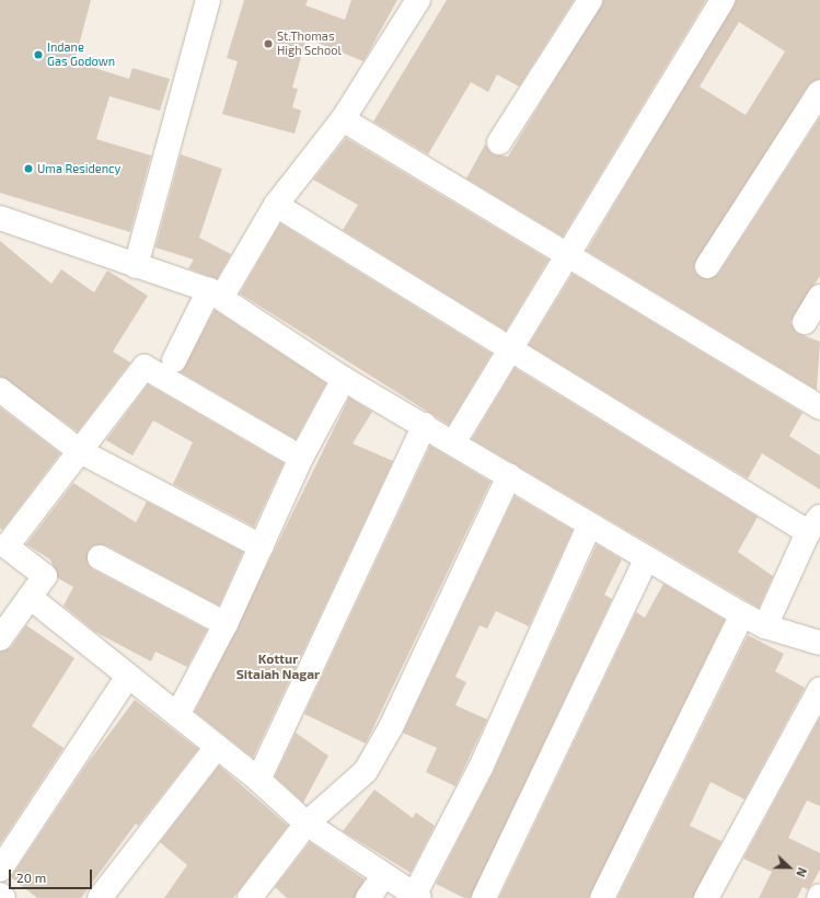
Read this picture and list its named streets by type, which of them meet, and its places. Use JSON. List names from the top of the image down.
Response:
{
  "districts": ["Kottur Sitaiah Nagar"],
  "places": ["St.Thomas High School", "Indane Gas Godown", "Uma Residency"],
  "scale_bar": "20 m",
  "north": "right"
}
